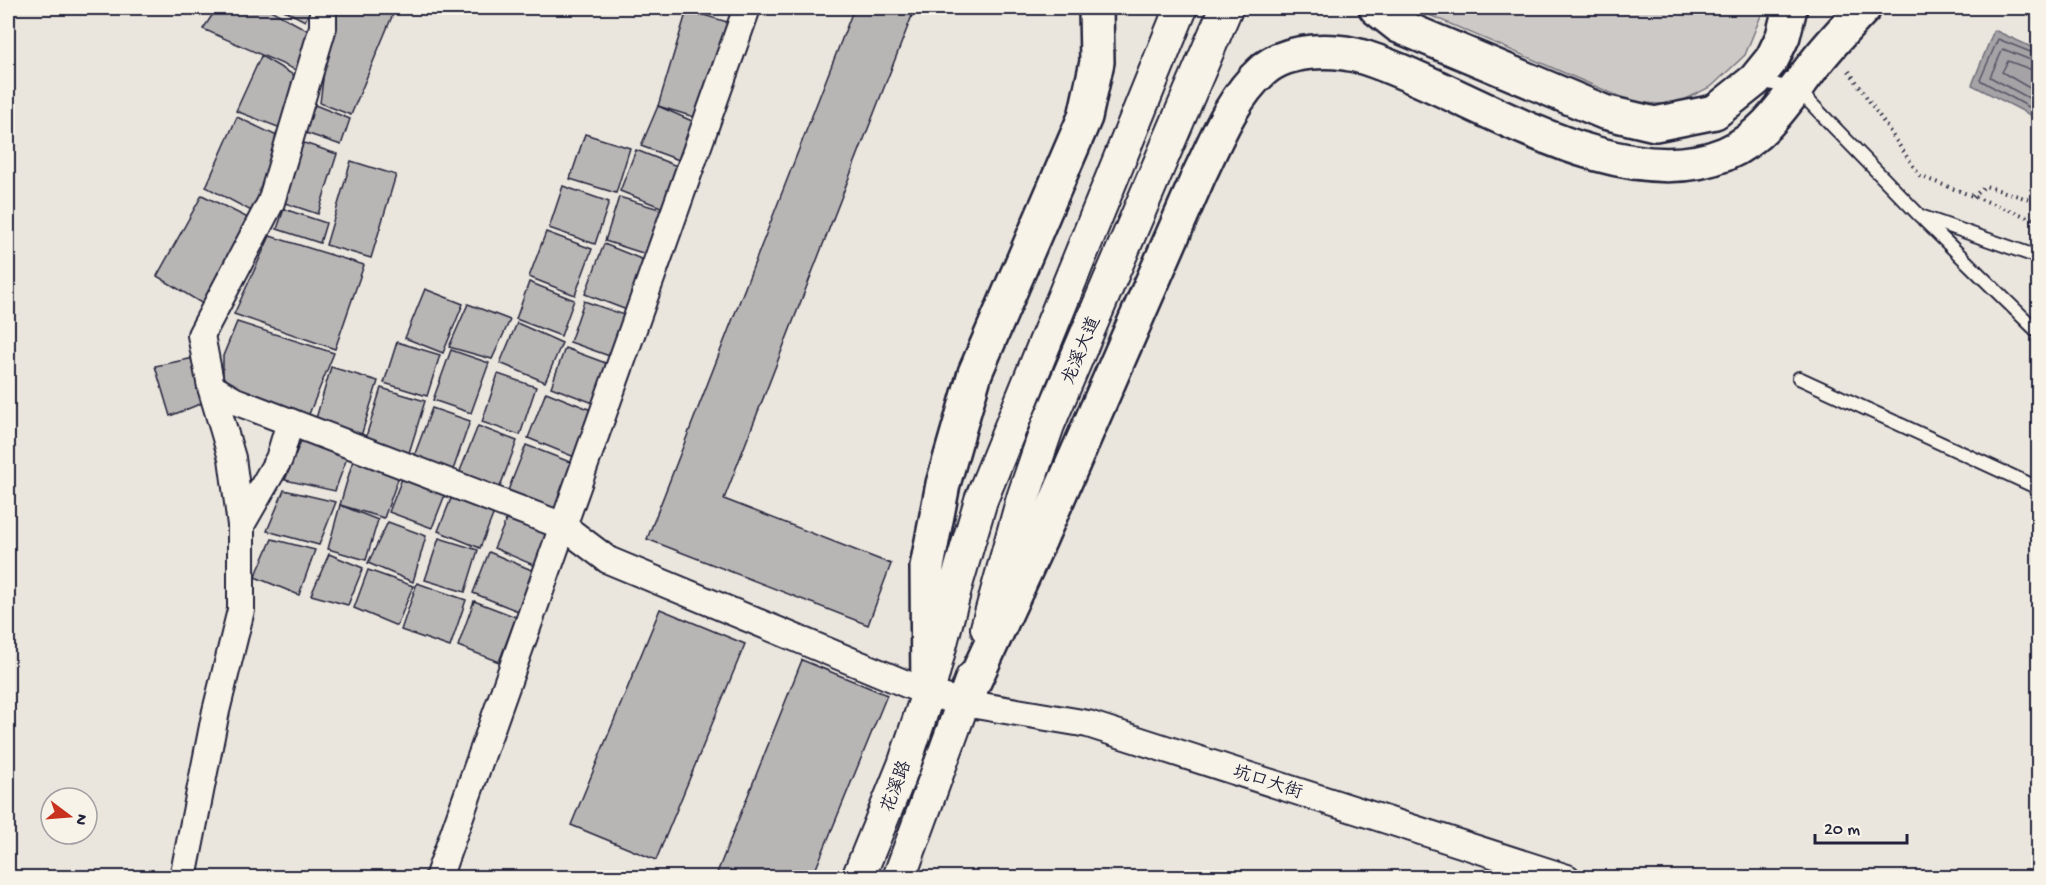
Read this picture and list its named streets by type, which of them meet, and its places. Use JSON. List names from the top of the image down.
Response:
{
  "streets": {
    "street": ["龙溪大道", "坑口大街", "花溪路"]
  },
  "crossings": [
    ["龙溪大道", "坑口大街"],
    ["龙溪大道", "花溪路"],
    ["坑口大街", "花溪路"]
  ],
  "scale_bar": "20 m",
  "north": "right"
}
